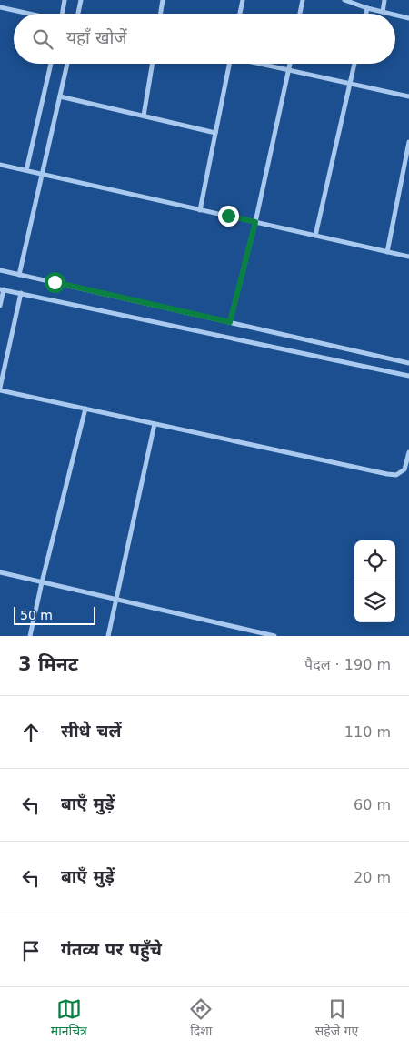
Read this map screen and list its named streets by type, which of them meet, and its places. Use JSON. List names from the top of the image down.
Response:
{
  "scale_bar": "50 m",
  "page": {
    "search": "यहाँ खोजें",
    "scale": "50 m",
    "heading": ["3 मिनट", "पैदल · 190 m"],
    "list": [
      ["सीधे चलें", "110 m"],
      ["बाएँ मुड़ें", "60 m"],
      ["बाएँ मुड़ें", "20 m"],
      "गंतव्य पर पहुँचे"
    ],
    "nav": ["मानचित्र", "दिशा", "सहेजे गए"]
  }
}
